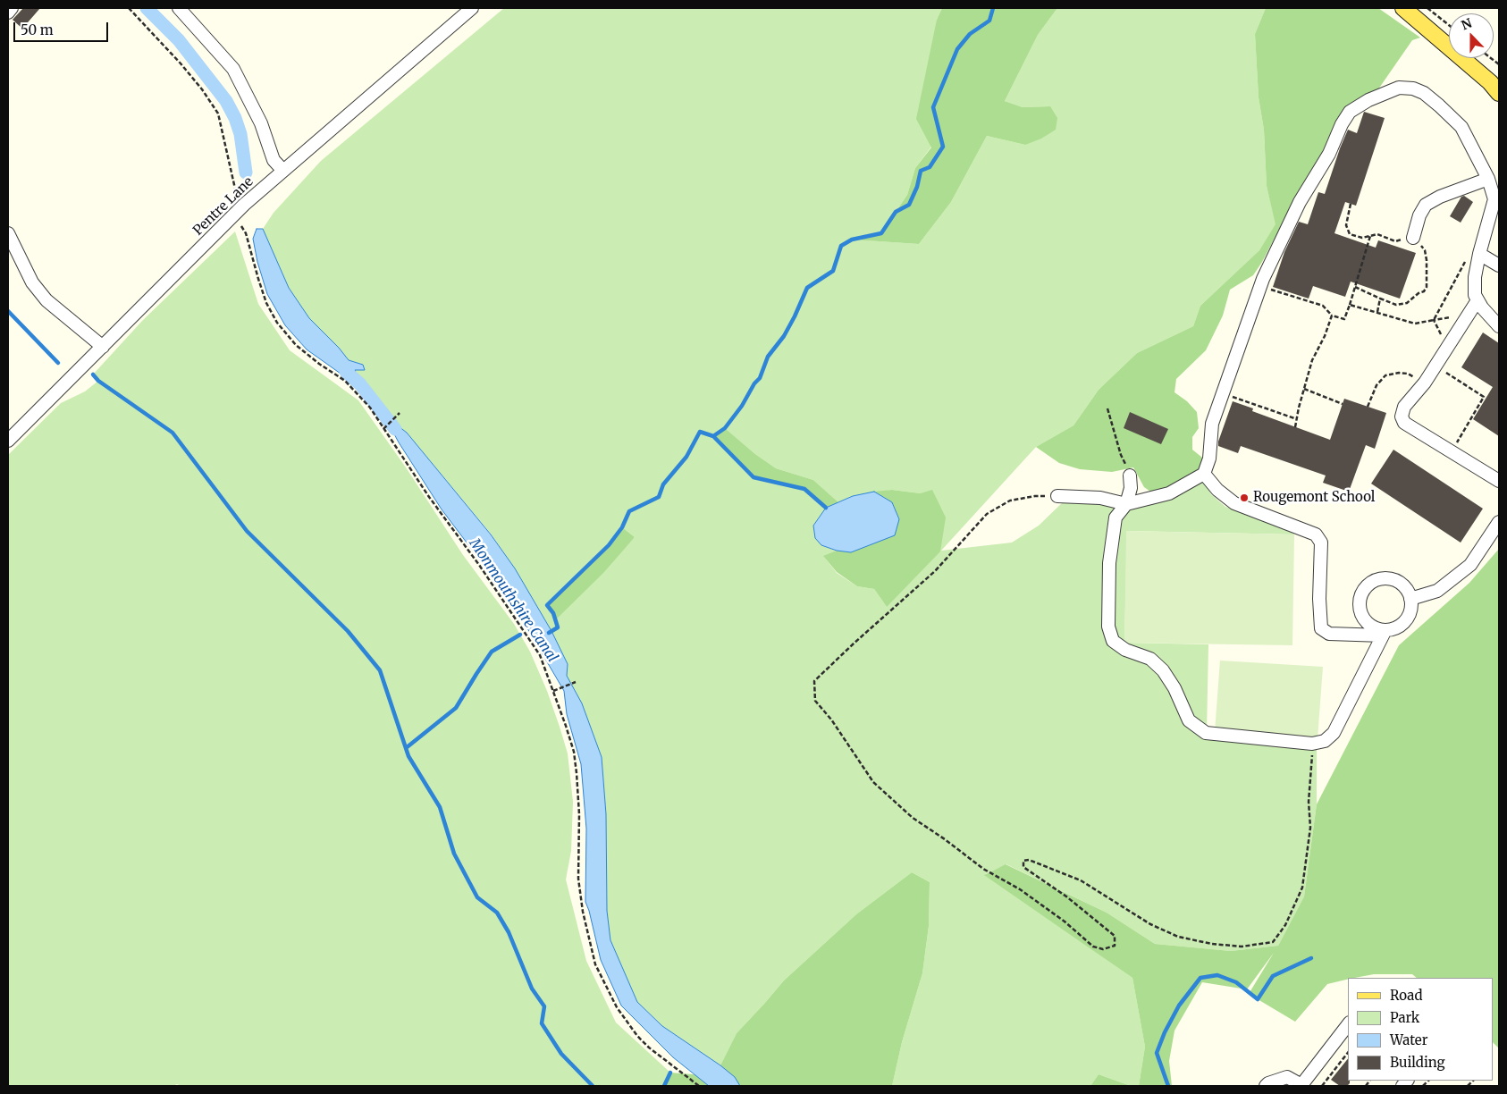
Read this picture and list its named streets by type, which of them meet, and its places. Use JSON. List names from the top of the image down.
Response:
{
  "streets": {
    "street": ["Pentre Lane"]
  },
  "water": ["Monmouthshire Canal"],
  "places": ["Rougemont School"],
  "legend": [
    "Road",
    "Park",
    "Water",
    "Building"
  ],
  "scale_bar": "50 m",
  "north": "top"
}
